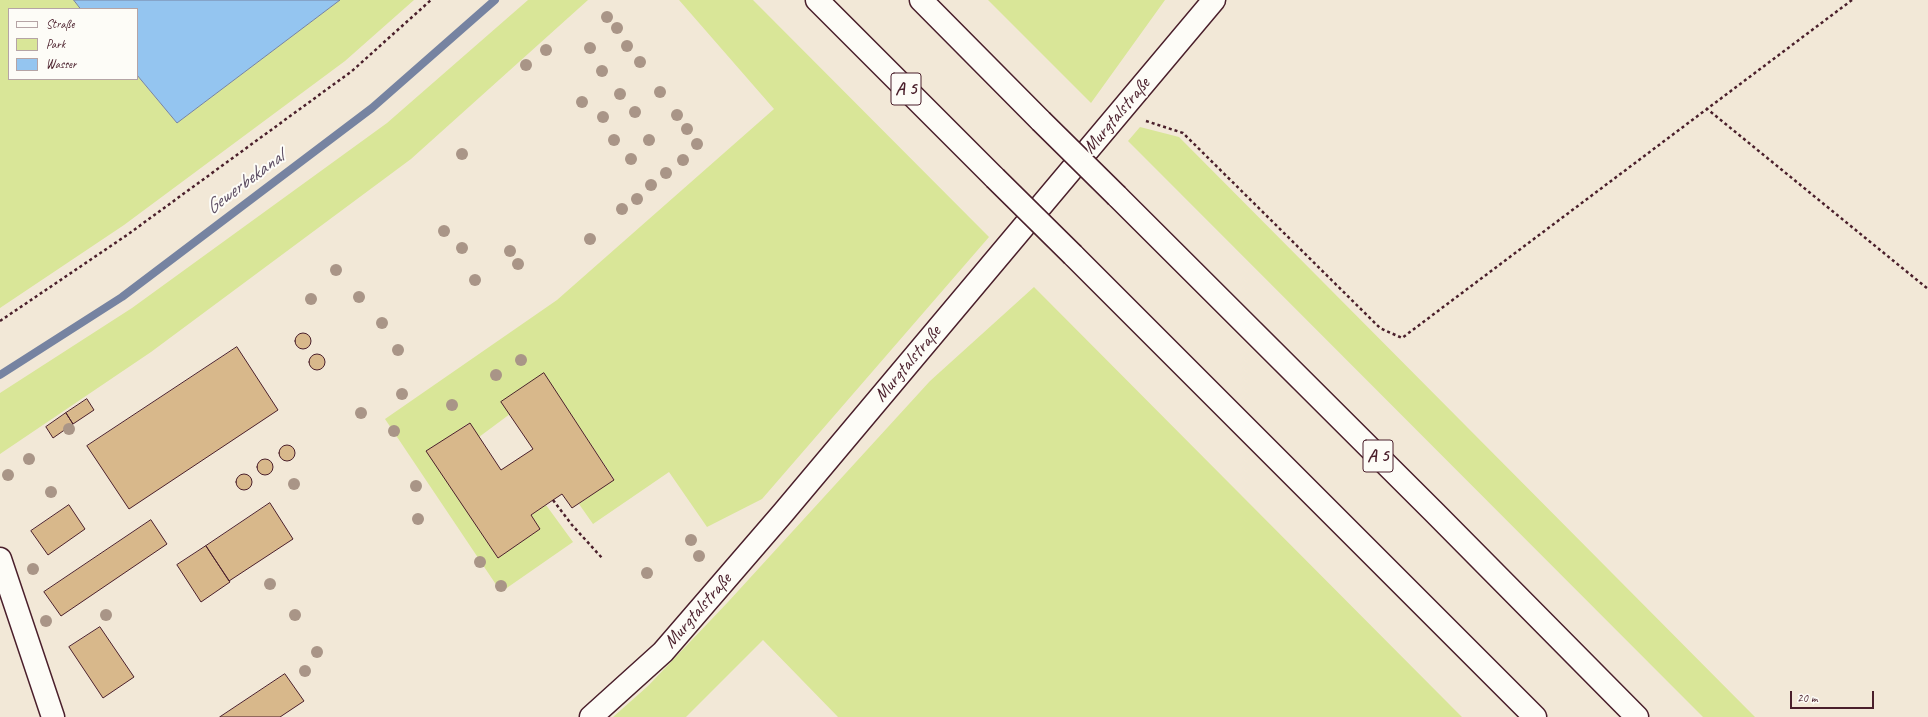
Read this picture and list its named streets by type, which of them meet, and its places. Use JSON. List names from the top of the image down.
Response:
{
  "streets": {
    "main road": ["A 5", "Murgtalstraße"]
  },
  "water": ["Gewerbekanal"],
  "legend": ["Straße", "Park", "Wasser"],
  "scale_bar": "20 m"
}
